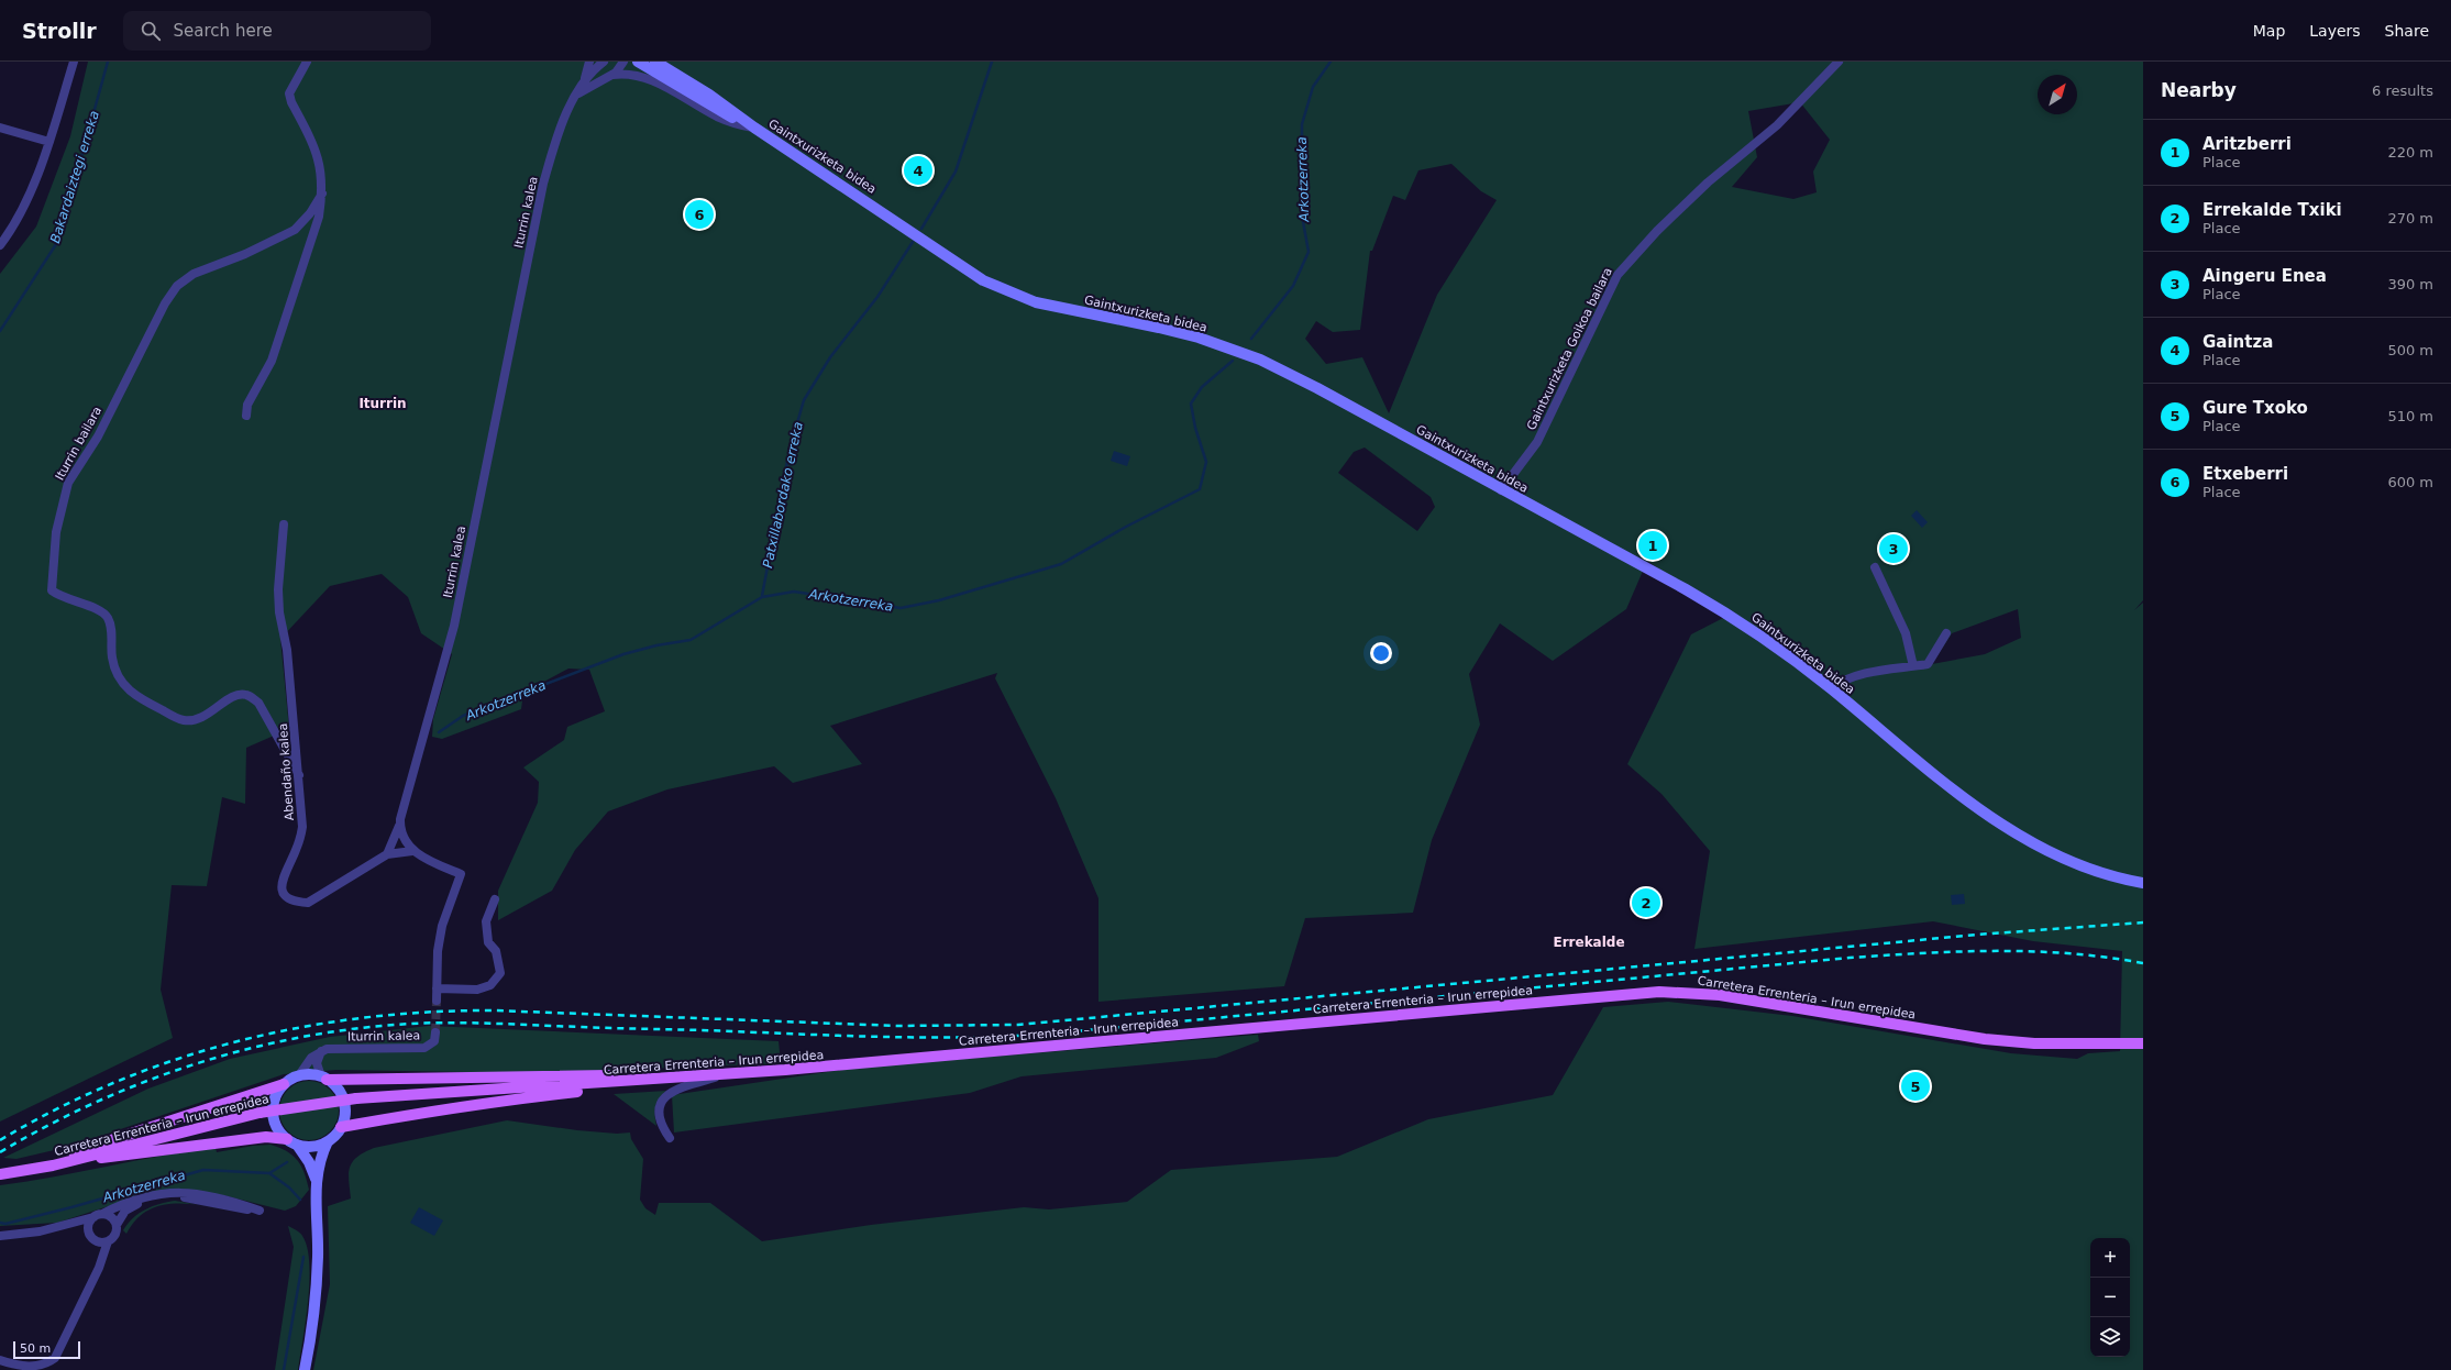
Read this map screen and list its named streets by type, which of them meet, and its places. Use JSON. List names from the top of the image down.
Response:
{
  "streets": {
    "main road": ["Gaintxurizketa bidea", "Carretera Errenteria – Irun errepidea"],
    "street": [
      "Iturrin kalea",
      "Gaintxurizketa Goikoa bailara",
      "Iturrin bailara",
      "Abendaño kalea"
    ]
  },
  "crossings": [
    ["Gaintxurizketa bidea", "Gaintxurizketa Goikoa bailara"],
    ["Iturrin kalea", "Abendaño kalea"],
    ["Iturrin bailara", "Abendaño kalea"]
  ],
  "districts": ["Iturrin", "Errekalde"],
  "water": ["Bakardaiztegi erreka", "Arkotzerreka", "Patxillabordako erreka"],
  "scale_bar": "50 m",
  "north": "top right",
  "page": {
    "header": "Strollr",
    "search": "Search here",
    "nav": ["Map", "Layers", "Share"],
    "heading": ["Nearby", "6 results"],
    "list": [
      {
        "mark": "1",
        "name": "Aritzberri",
        "note": "Place",
        "value": "220 m"
      },
      {
        "mark": "2",
        "name": "Errekalde Txiki",
        "note": "Place",
        "value": "270 m"
      },
      {
        "mark": "3",
        "name": "Aingeru Enea",
        "note": "Place",
        "value": "390 m"
      },
      {
        "mark": "4",
        "name": "Gaintza",
        "note": "Place",
        "value": "500 m"
      },
      {
        "mark": "5",
        "name": "Gure Txoko",
        "note": "Place",
        "value": "510 m"
      },
      {
        "mark": "6",
        "name": "Etxeberri",
        "note": "Place",
        "value": "600 m"
      }
    ],
    "pins": [
      "4",
      "6",
      "1",
      "3",
      "2",
      "5"
    ],
    "map_buttons": ["+", "−"],
    "scale": "50 m"
  }
}
